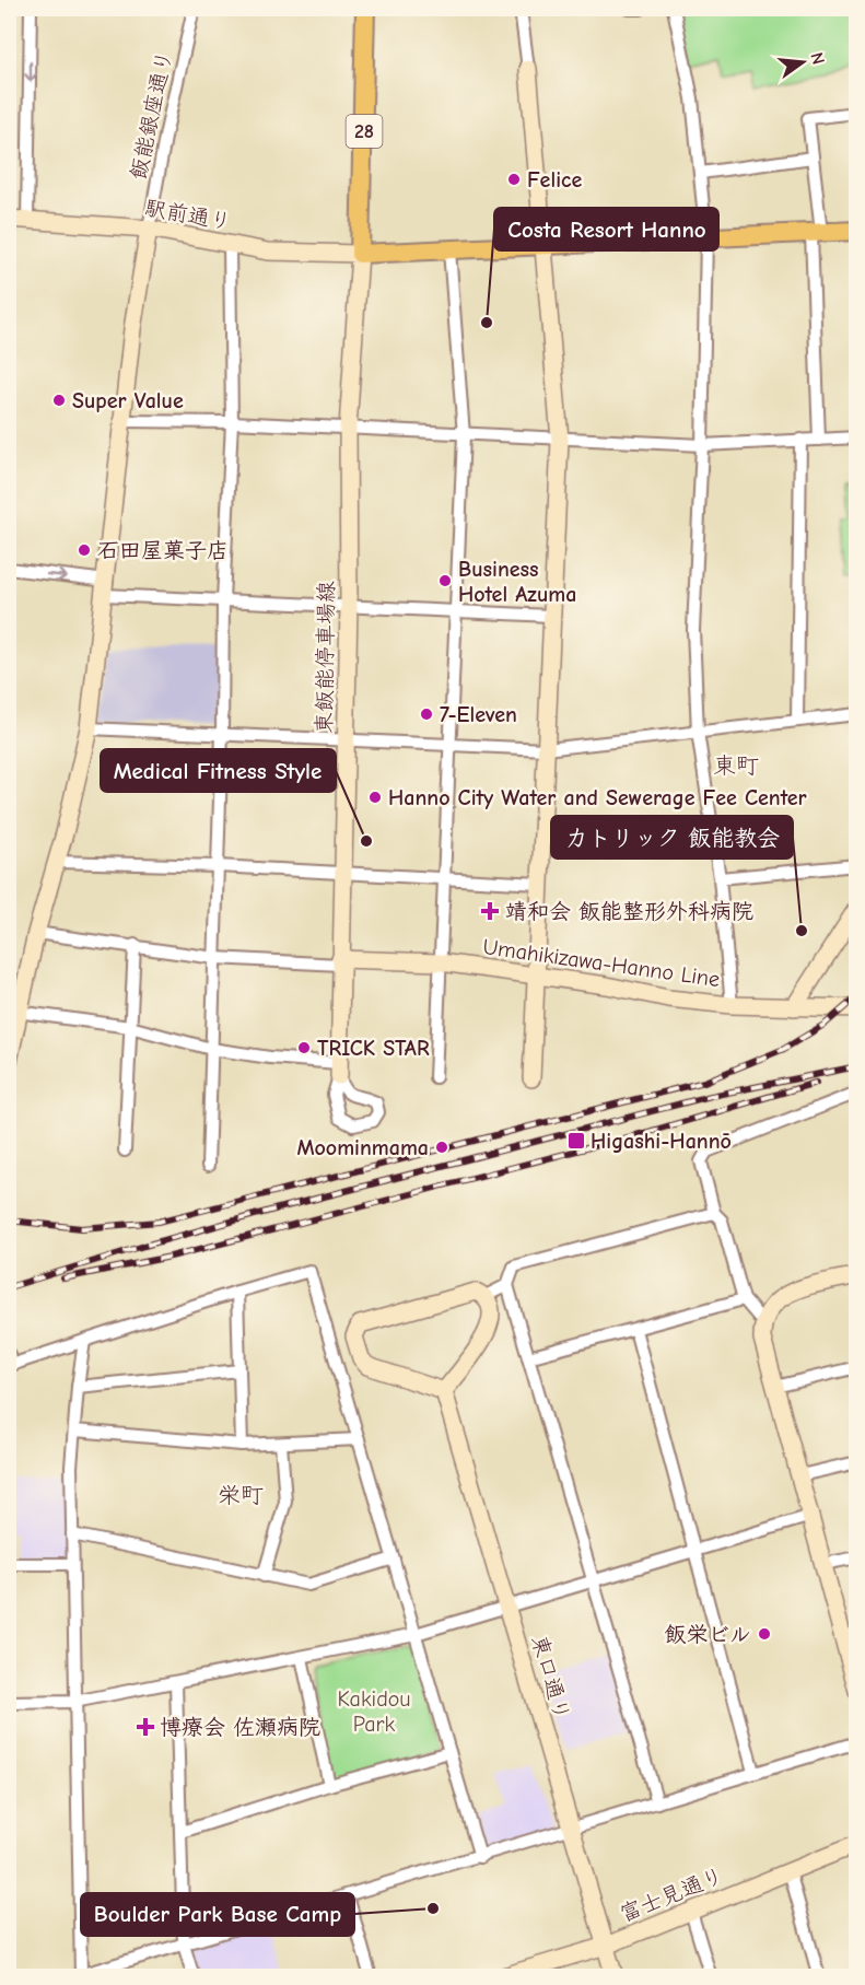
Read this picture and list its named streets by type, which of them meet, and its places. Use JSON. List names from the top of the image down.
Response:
{
  "streets": {
    "main road": ["28"],
    "street": [
      "飯能銀座通り",
      "駅前通り",
      "東飯能停車場線",
      "Umahikizawa-Hanno Line",
      "東口通り",
      "富士見通り"
    ]
  },
  "crossings": [
    ["飯能銀座通り", "駅前通り"],
    ["28", "駅前通り"],
    ["28", "東飯能停車場線"],
    ["駅前通り", "東飯能停車場線"],
    ["東飯能停車場線", "Umahikizawa-Hanno Line"],
    ["東口通り", "富士見通り"]
  ],
  "districts": ["東町", "栄町"],
  "parks": ["Kakidou Park"],
  "places": {
    "other": [
      "Felice",
      "Costa Resort Hanno",
      "Super Value",
      "石田屋菓子店",
      "Business Hotel Azuma",
      "7-Eleven",
      "Hanno City Water and Sewerage Fee Center",
      "Medical Fitness Style",
      "カトリック 飯能教会",
      "TRICK STAR",
      "Moominmama",
      "飯栄ビル",
      "Boulder Park Base Camp"
    ],
    "health": ["靖和会 飯能整形外科病院", "博療会 佐瀬病院"],
    "transit": ["Higashi-Hannō"]
  },
  "north": "right"
}
